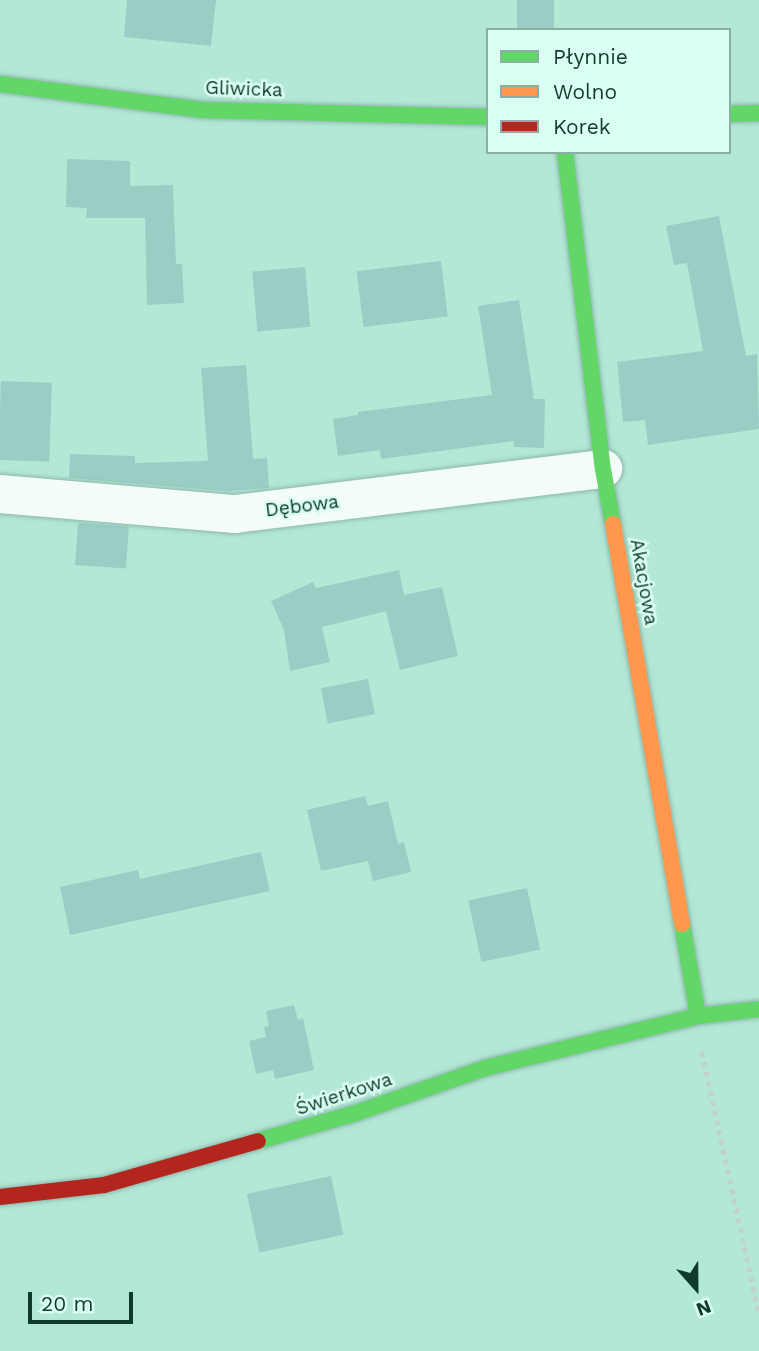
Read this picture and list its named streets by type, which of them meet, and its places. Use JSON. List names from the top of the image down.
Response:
{
  "streets": {
    "street": [
      "Gliwicka",
      "Dębowa",
      "Akacjowa",
      "Świerkowa"
    ]
  },
  "crossings": [
    ["Dębowa", "Akacjowa"],
    ["Akacjowa", "Świerkowa"]
  ],
  "legend": ["Płynnie", "Wolno", "Korek"],
  "scale_bar": "20 m",
  "north": "bottom"
}
